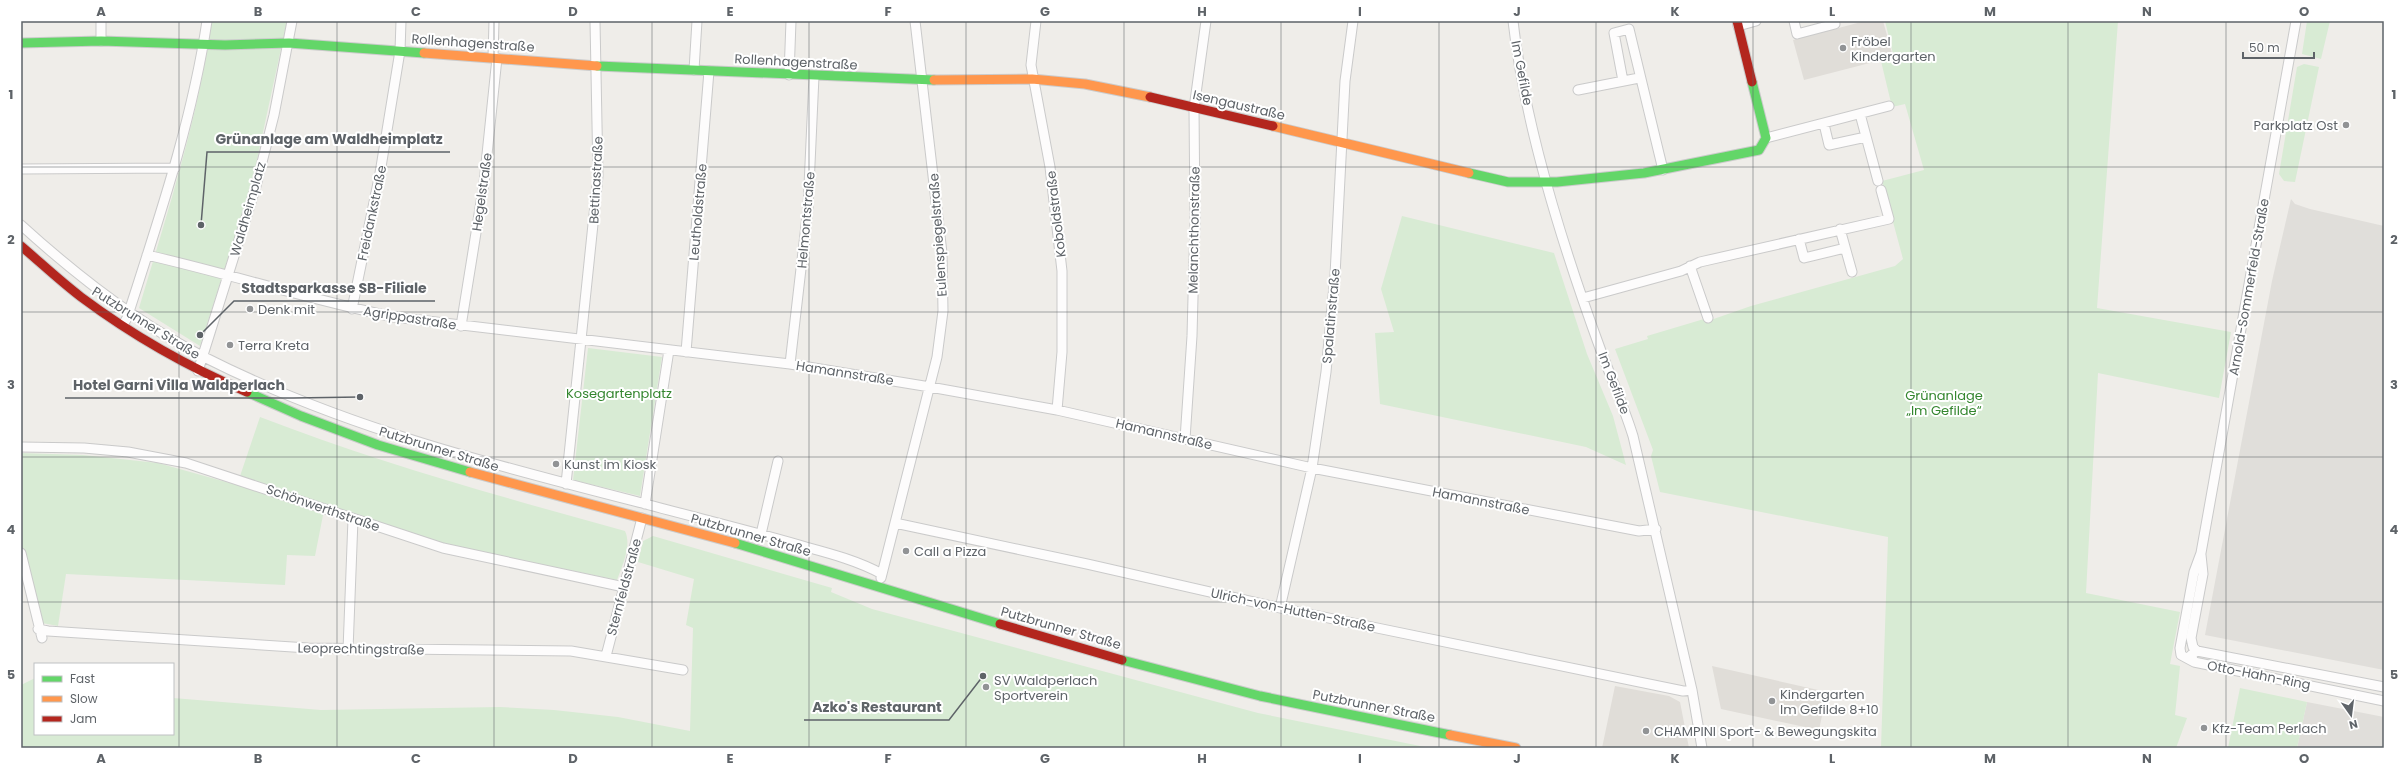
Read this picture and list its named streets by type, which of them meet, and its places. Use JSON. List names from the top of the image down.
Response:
{
  "streets": {
    "street": [
      "Rollenhagenstraße",
      "Im Gefilde",
      "Isengaustraße",
      "Bettinastraße",
      "Hegelstraße",
      "Waldheimplatz",
      "Leutholdstraße",
      "Freidankstraße",
      "Koboldstraße",
      "Helmontstraße",
      "Melanchthonstraße",
      "Eulenspiegelstraße",
      "Arnold-Sommerfeld-Straße",
      "Spalatinstraße",
      "Agrippastraße",
      "Putzbrunner Straße",
      "Hamannstraße",
      "Schönwerthstraße",
      "Sternfeldstraße",
      "Ulrich-von-Hutten-Straße",
      "Leoprechtingstraße",
      "Otto-Hahn-Ring"
    ]
  },
  "crossings": [
    ["Rollenhagenstraße", "Isengaustraße"],
    ["Rollenhagenstraße", "Bettinastraße"],
    ["Rollenhagenstraße", "Hegelstraße"],
    ["Rollenhagenstraße", "Waldheimplatz"],
    ["Rollenhagenstraße", "Leutholdstraße"],
    ["Rollenhagenstraße", "Freidankstraße"],
    ["Rollenhagenstraße", "Helmontstraße"],
    ["Rollenhagenstraße", "Eulenspiegelstraße"],
    ["Im Gefilde", "Isengaustraße"],
    ["Im Gefilde", "Hamannstraße"],
    ["Im Gefilde", "Ulrich-von-Hutten-Straße"],
    ["Isengaustraße", "Koboldstraße"],
    ["Isengaustraße", "Melanchthonstraße"],
    ["Isengaustraße", "Eulenspiegelstraße"],
    ["Isengaustraße", "Spalatinstraße"],
    ["Bettinastraße", "Agrippastraße"],
    ["Hegelstraße", "Agrippastraße"],
    ["Waldheimplatz", "Agrippastraße"],
    ["Waldheimplatz", "Putzbrunner Straße"],
    ["Leutholdstraße", "Hamannstraße"],
    ["Freidankstraße", "Agrippastraße"],
    ["Koboldstraße", "Hamannstraße"],
    ["Helmontstraße", "Hamannstraße"],
    ["Melanchthonstraße", "Hamannstraße"],
    ["Eulenspiegelstraße", "Putzbrunner Straße"],
    ["Eulenspiegelstraße", "Hamannstraße"],
    ["Eulenspiegelstraße", "Ulrich-von-Hutten-Straße"],
    ["Arnold-Sommerfeld-Straße", "Otto-Hahn-Ring"],
    ["Spalatinstraße", "Hamannstraße"],
    ["Spalatinstraße", "Ulrich-von-Hutten-Straße"],
    ["Putzbrunner Straße", "Sternfeldstraße"],
    ["Schönwerthstraße", "Sternfeldstraße"],
    ["Sternfeldstraße", "Leoprechtingstraße"]
  ],
  "parks": ["Kosegartenplatz", "Grünanlage „Im Gefilde“"],
  "places": [
    "Fröbel Kindergarten",
    "Parkplatz Ost",
    "Grünanlage am Waldheimplatz",
    "Denk mit",
    "Stadtsparkasse SB-Filiale",
    "Terra Kreta",
    "Hotel Garni Villa Waldperlach",
    "Kunst im Kiosk",
    "Call a Pizza",
    "Azko's Restaurant",
    "SV Waldperlach Sportverein",
    "Kindergarten Im Gefilde 8+10",
    "Kfz-Team Perlach",
    "CHAMPINI Sport- & Bewegungskita"
  ],
  "legend": ["Fast", "Slow", "Jam"],
  "scale_bar": "50 m",
  "north": "bottom",
  "grid": {
    "columns": [
      "A",
      "B",
      "C",
      "D",
      "E",
      "F",
      "G",
      "H",
      "I",
      "J",
      "K",
      "L",
      "M",
      "N",
      "O"
    ],
    "rows": [
      "1",
      "2",
      "3",
      "4",
      "5"
    ]
  }
}
